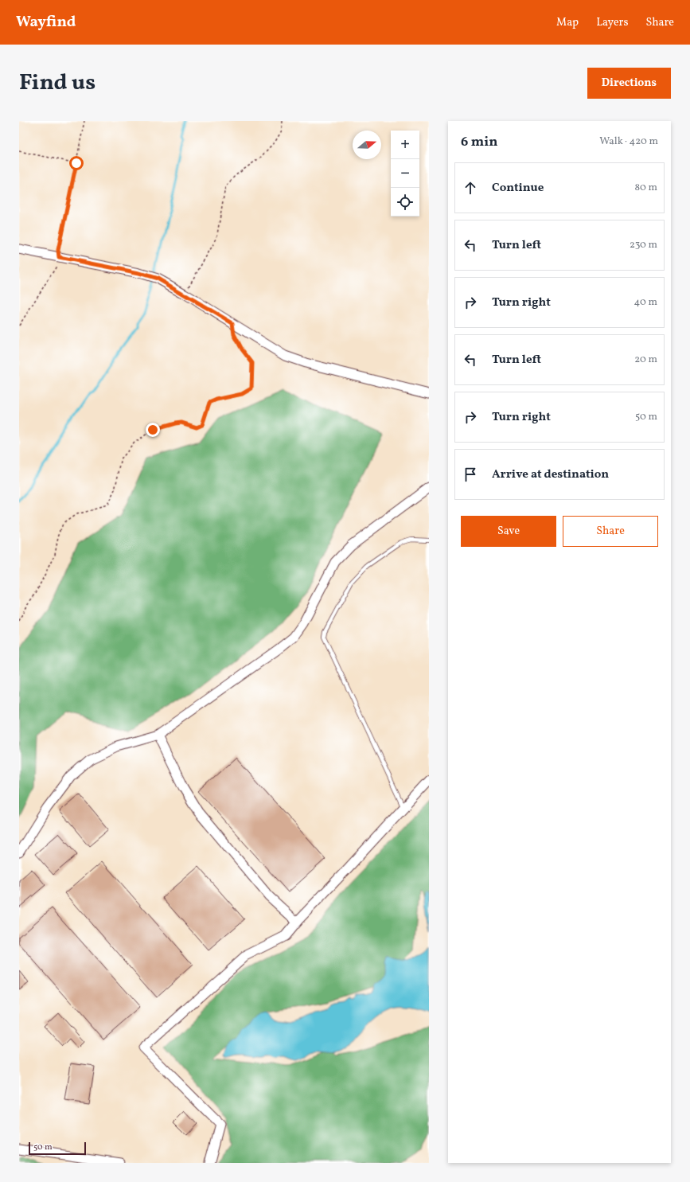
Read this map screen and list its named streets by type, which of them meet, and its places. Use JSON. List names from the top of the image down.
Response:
{
  "scale_bar": "50 m",
  "north": "right",
  "page": {
    "header": "Wayfind",
    "nav": ["Map", "Layers", "Share"],
    "title": "Find us",
    "buttons": [
      "Directions",
      ["Save", "Share"]
    ],
    "heading": ["6 min", "Walk · 420 m"],
    "map_buttons": ["+", "−"],
    "list": [
      ["Continue", "80 m"],
      ["Turn left", "230 m"],
      ["Turn right", "40 m"],
      ["Turn left", "20 m"],
      ["Turn right", "50 m"],
      "Arrive at destination"
    ],
    "scale": "50 m"
  }
}
